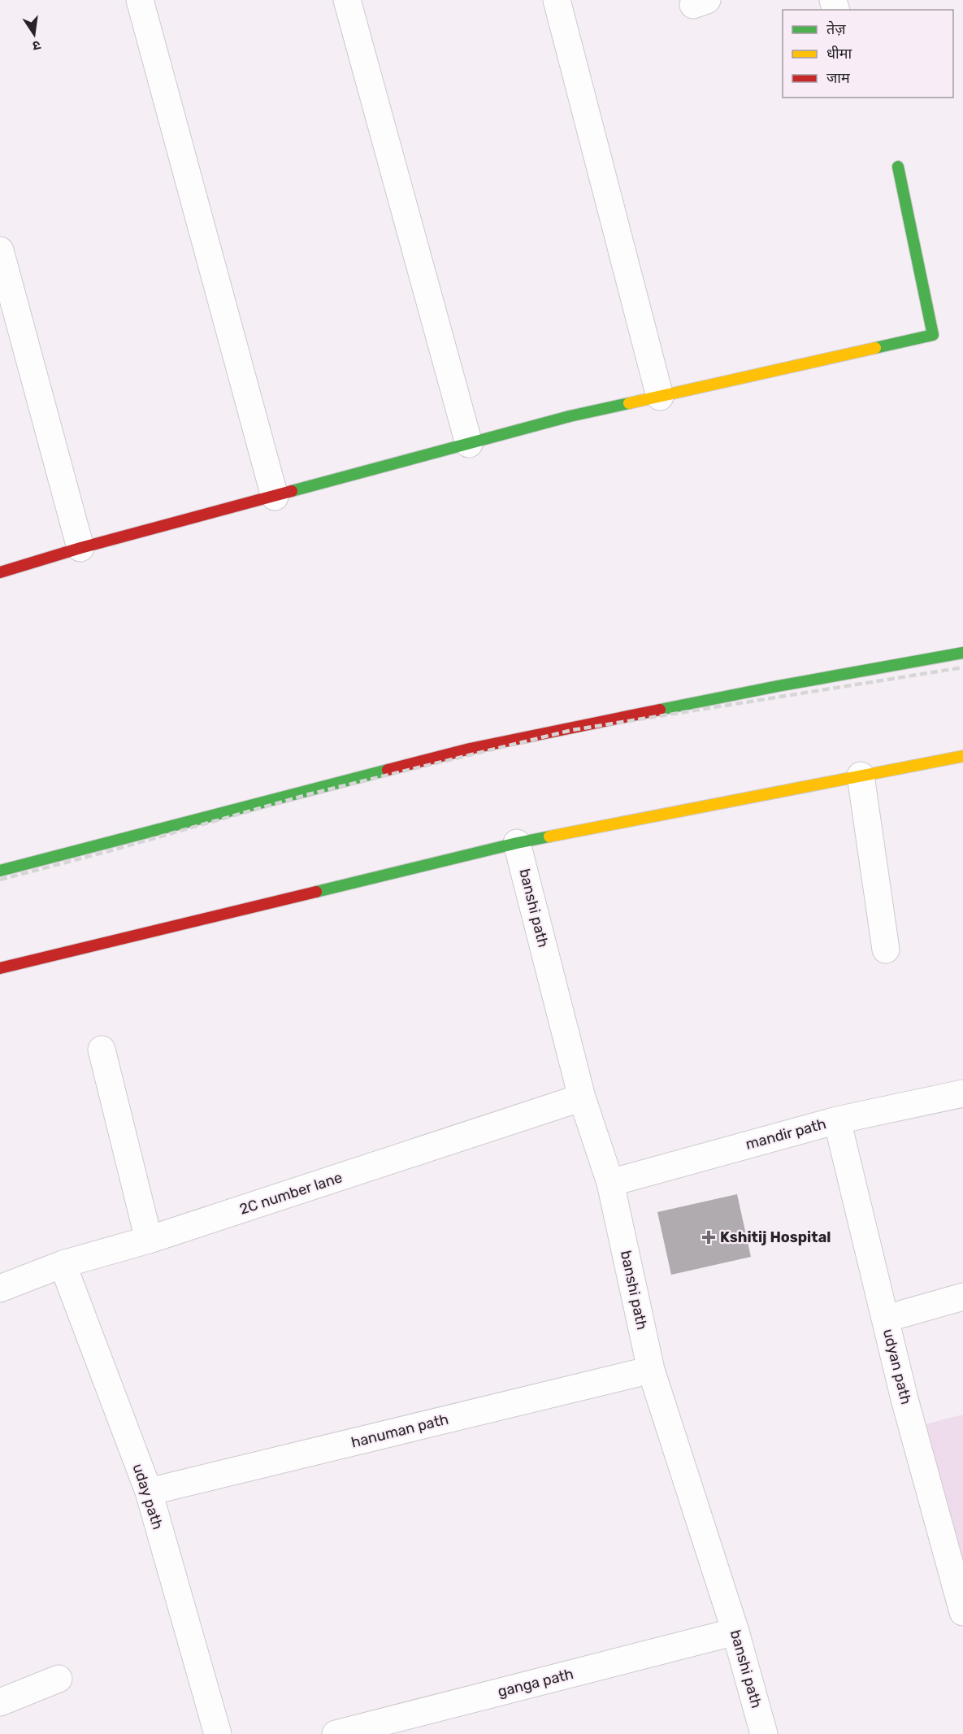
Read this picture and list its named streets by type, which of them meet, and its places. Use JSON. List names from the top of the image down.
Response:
{
  "streets": {
    "street": [
      "banshi path",
      "mandir path",
      "2C number lane",
      "udyan path",
      "hanuman path",
      "uday path",
      "ganga path"
    ]
  },
  "crossings": [
    ["banshi path", "mandir path"],
    ["banshi path", "2C number lane"],
    ["banshi path", "hanuman path"],
    ["banshi path", "ganga path"],
    ["mandir path", "udyan path"],
    ["2C number lane", "uday path"],
    ["hanuman path", "uday path"]
  ],
  "places": {
    "health": ["Kshitij Hospital"]
  },
  "legend": ["तेज़", "धीमा", "जाम"],
  "north": "bottom"
}
